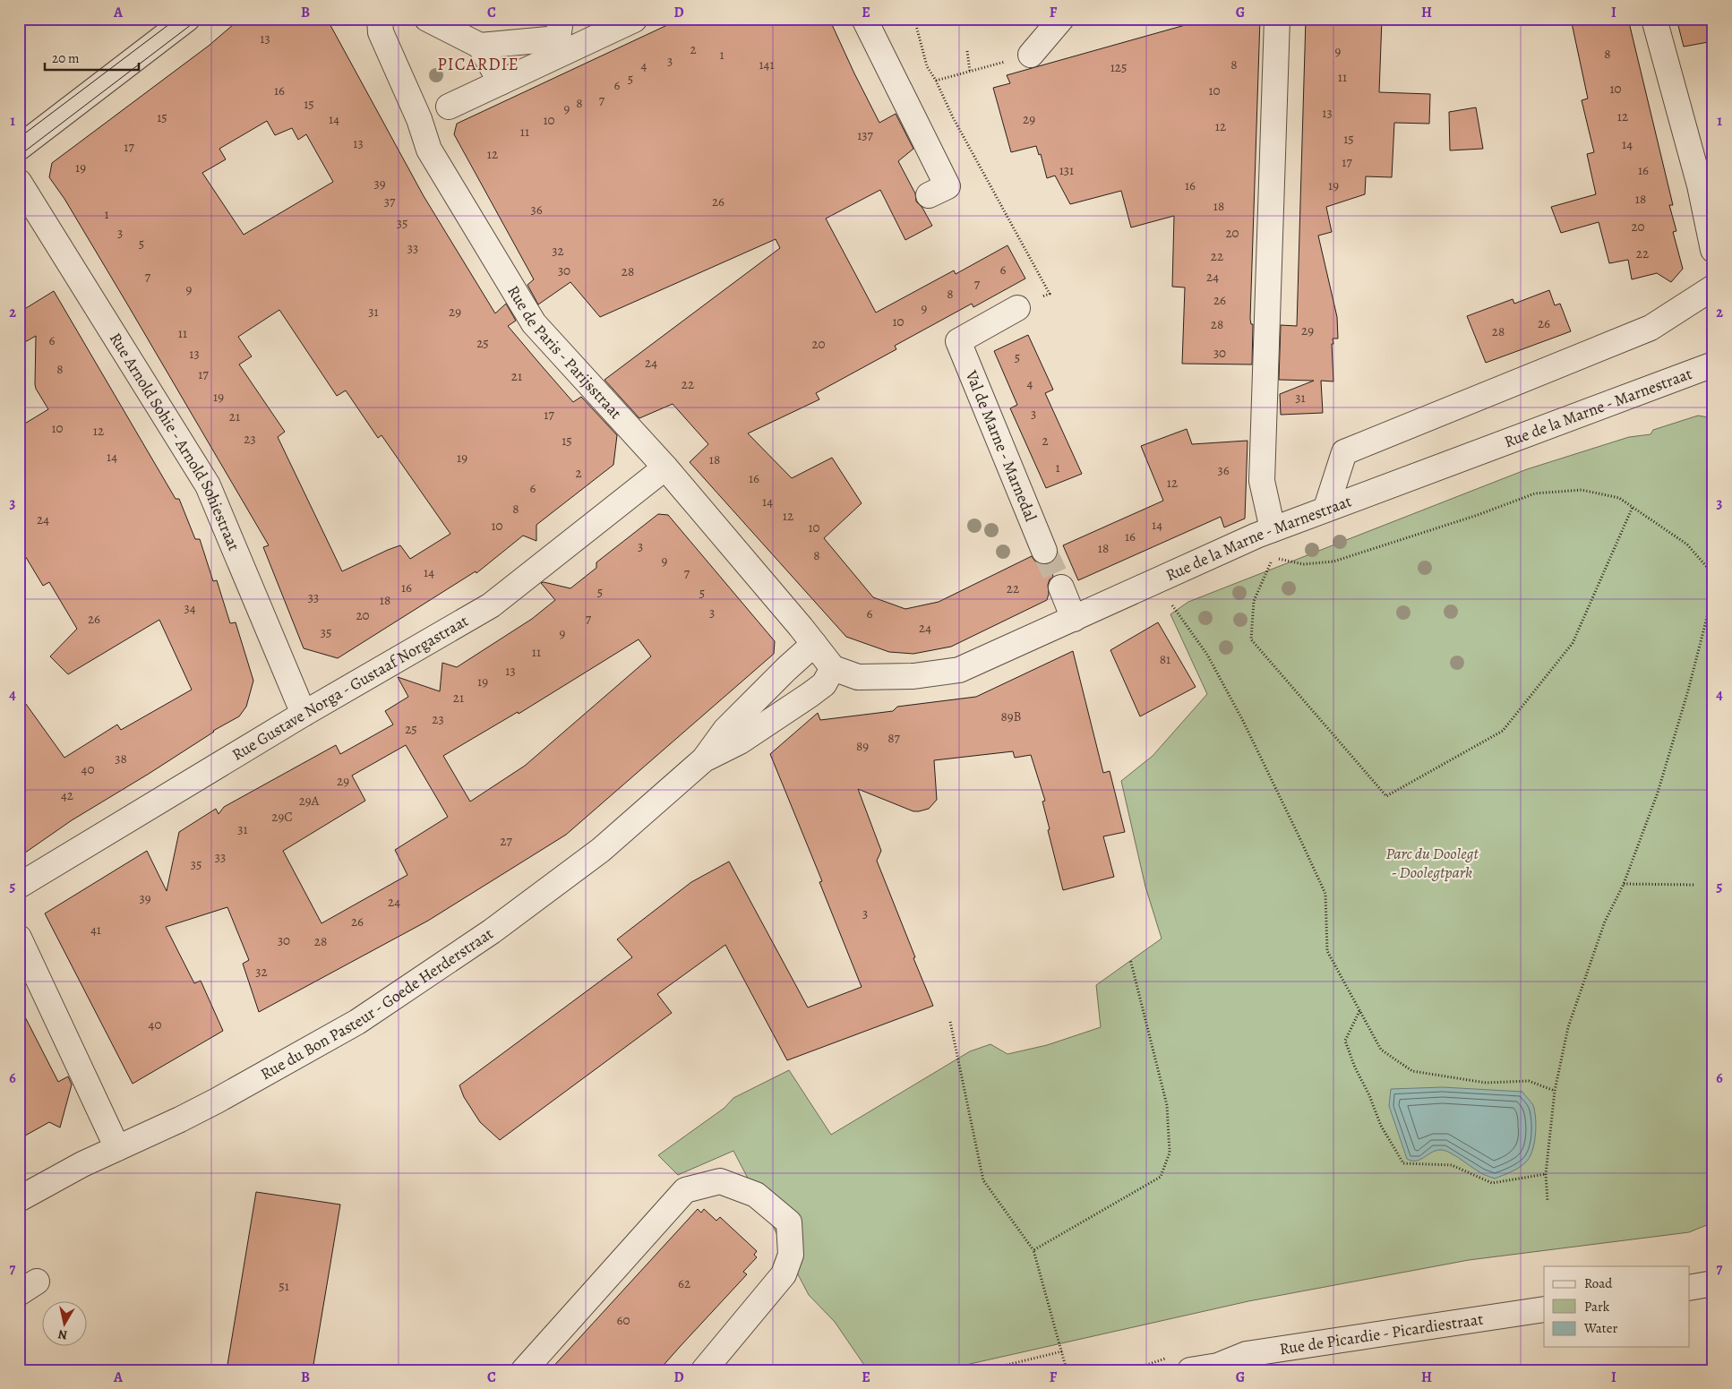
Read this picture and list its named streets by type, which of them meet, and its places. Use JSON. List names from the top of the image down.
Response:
{
  "streets": {
    "street": [
      "Rue de Paris - Parijsstraat",
      "Rue de la Marne - Marnestraat",
      "Rue Arnold Sohie - Arnold Sohiestraat",
      "Val de Marne - Marnedal",
      "Rue Gustave Norga - Gustaaf Norgastraat",
      "Rue du Bon Pasteur - Goede Herderstraat",
      "Rue de Picardie - Picardiestraat"
    ]
  },
  "crossings": [
    ["Rue de Paris - Parijsstraat", "Rue Gustave Norga - Gustaaf Norgastraat"],
    ["Rue de Paris - Parijsstraat", "Rue du Bon Pasteur - Goede Herderstraat"],
    ["Rue de la Marne - Marnestraat", "Rue du Bon Pasteur - Goede Herderstraat"],
    ["Rue Arnold Sohie - Arnold Sohiestraat", "Rue Gustave Norga - Gustaaf Norgastraat"]
  ],
  "districts": ["PICARDIE"],
  "parks": ["Parc du Doolegt - Doolegtpark"],
  "house_numbers": [
    "13",
    "2",
    "9",
    "8",
    "1",
    "3",
    "141",
    "8",
    "4",
    "125",
    "11",
    "5",
    "6",
    "10",
    "16",
    "10",
    "7",
    "8",
    "15",
    "9",
    "13",
    "12",
    "15",
    "14",
    "29",
    "10",
    "12",
    "11",
    "137",
    "15",
    "13",
    "14",
    "17",
    "12",
    "17",
    "19",
    "131",
    "16",
    "39",
    "16",
    "19",
    "18",
    "37",
    "26",
    "18",
    "36",
    "1",
    "35",
    "20",
    "3",
    "20",
    "5",
    "33",
    "32",
    "22",
    "22",
    "6",
    "30",
    "28",
    "7",
    "24",
    "7",
    "9",
    "8",
    "26",
    "9",
    "31",
    "29",
    "10",
    "26",
    "28",
    "29",
    "28",
    "11",
    "6",
    "25",
    "20",
    "30",
    "13",
    "5",
    "24",
    "8",
    "17",
    "21",
    "4",
    "22",
    "19",
    "31",
    "3",
    "17",
    "21",
    "10",
    "12",
    "23",
    "15",
    "2",
    "14",
    "19",
    "18",
    "1",
    "36",
    "2",
    "16",
    "12",
    "6",
    "14",
    "8",
    "12",
    "24",
    "14",
    "10",
    "10",
    "16",
    "3",
    "18",
    "8",
    "9",
    "14",
    "7",
    "16",
    "22",
    "5",
    "5",
    "33",
    "18",
    "34",
    "3",
    "6",
    "20",
    "26",
    "7",
    "24",
    "35",
    "9",
    "11",
    "81",
    "13",
    "19",
    "21",
    "89B",
    "23",
    "25",
    "87",
    "89",
    "38",
    "40",
    "29",
    "42",
    "29A",
    "29C",
    "31",
    "27",
    "33",
    "35",
    "39",
    "24",
    "3",
    "26",
    "41",
    "30",
    "28",
    "32",
    "40",
    "62",
    "51",
    "60"
  ],
  "legend": ["Road", "Park", "Water"],
  "scale_bar": "20 m",
  "north": "bottom",
  "grid": {
    "columns": [
      "A",
      "B",
      "C",
      "D",
      "E",
      "F",
      "G",
      "H",
      "I"
    ],
    "rows": [
      "1",
      "2",
      "3",
      "4",
      "5",
      "6",
      "7"
    ]
  }
}
